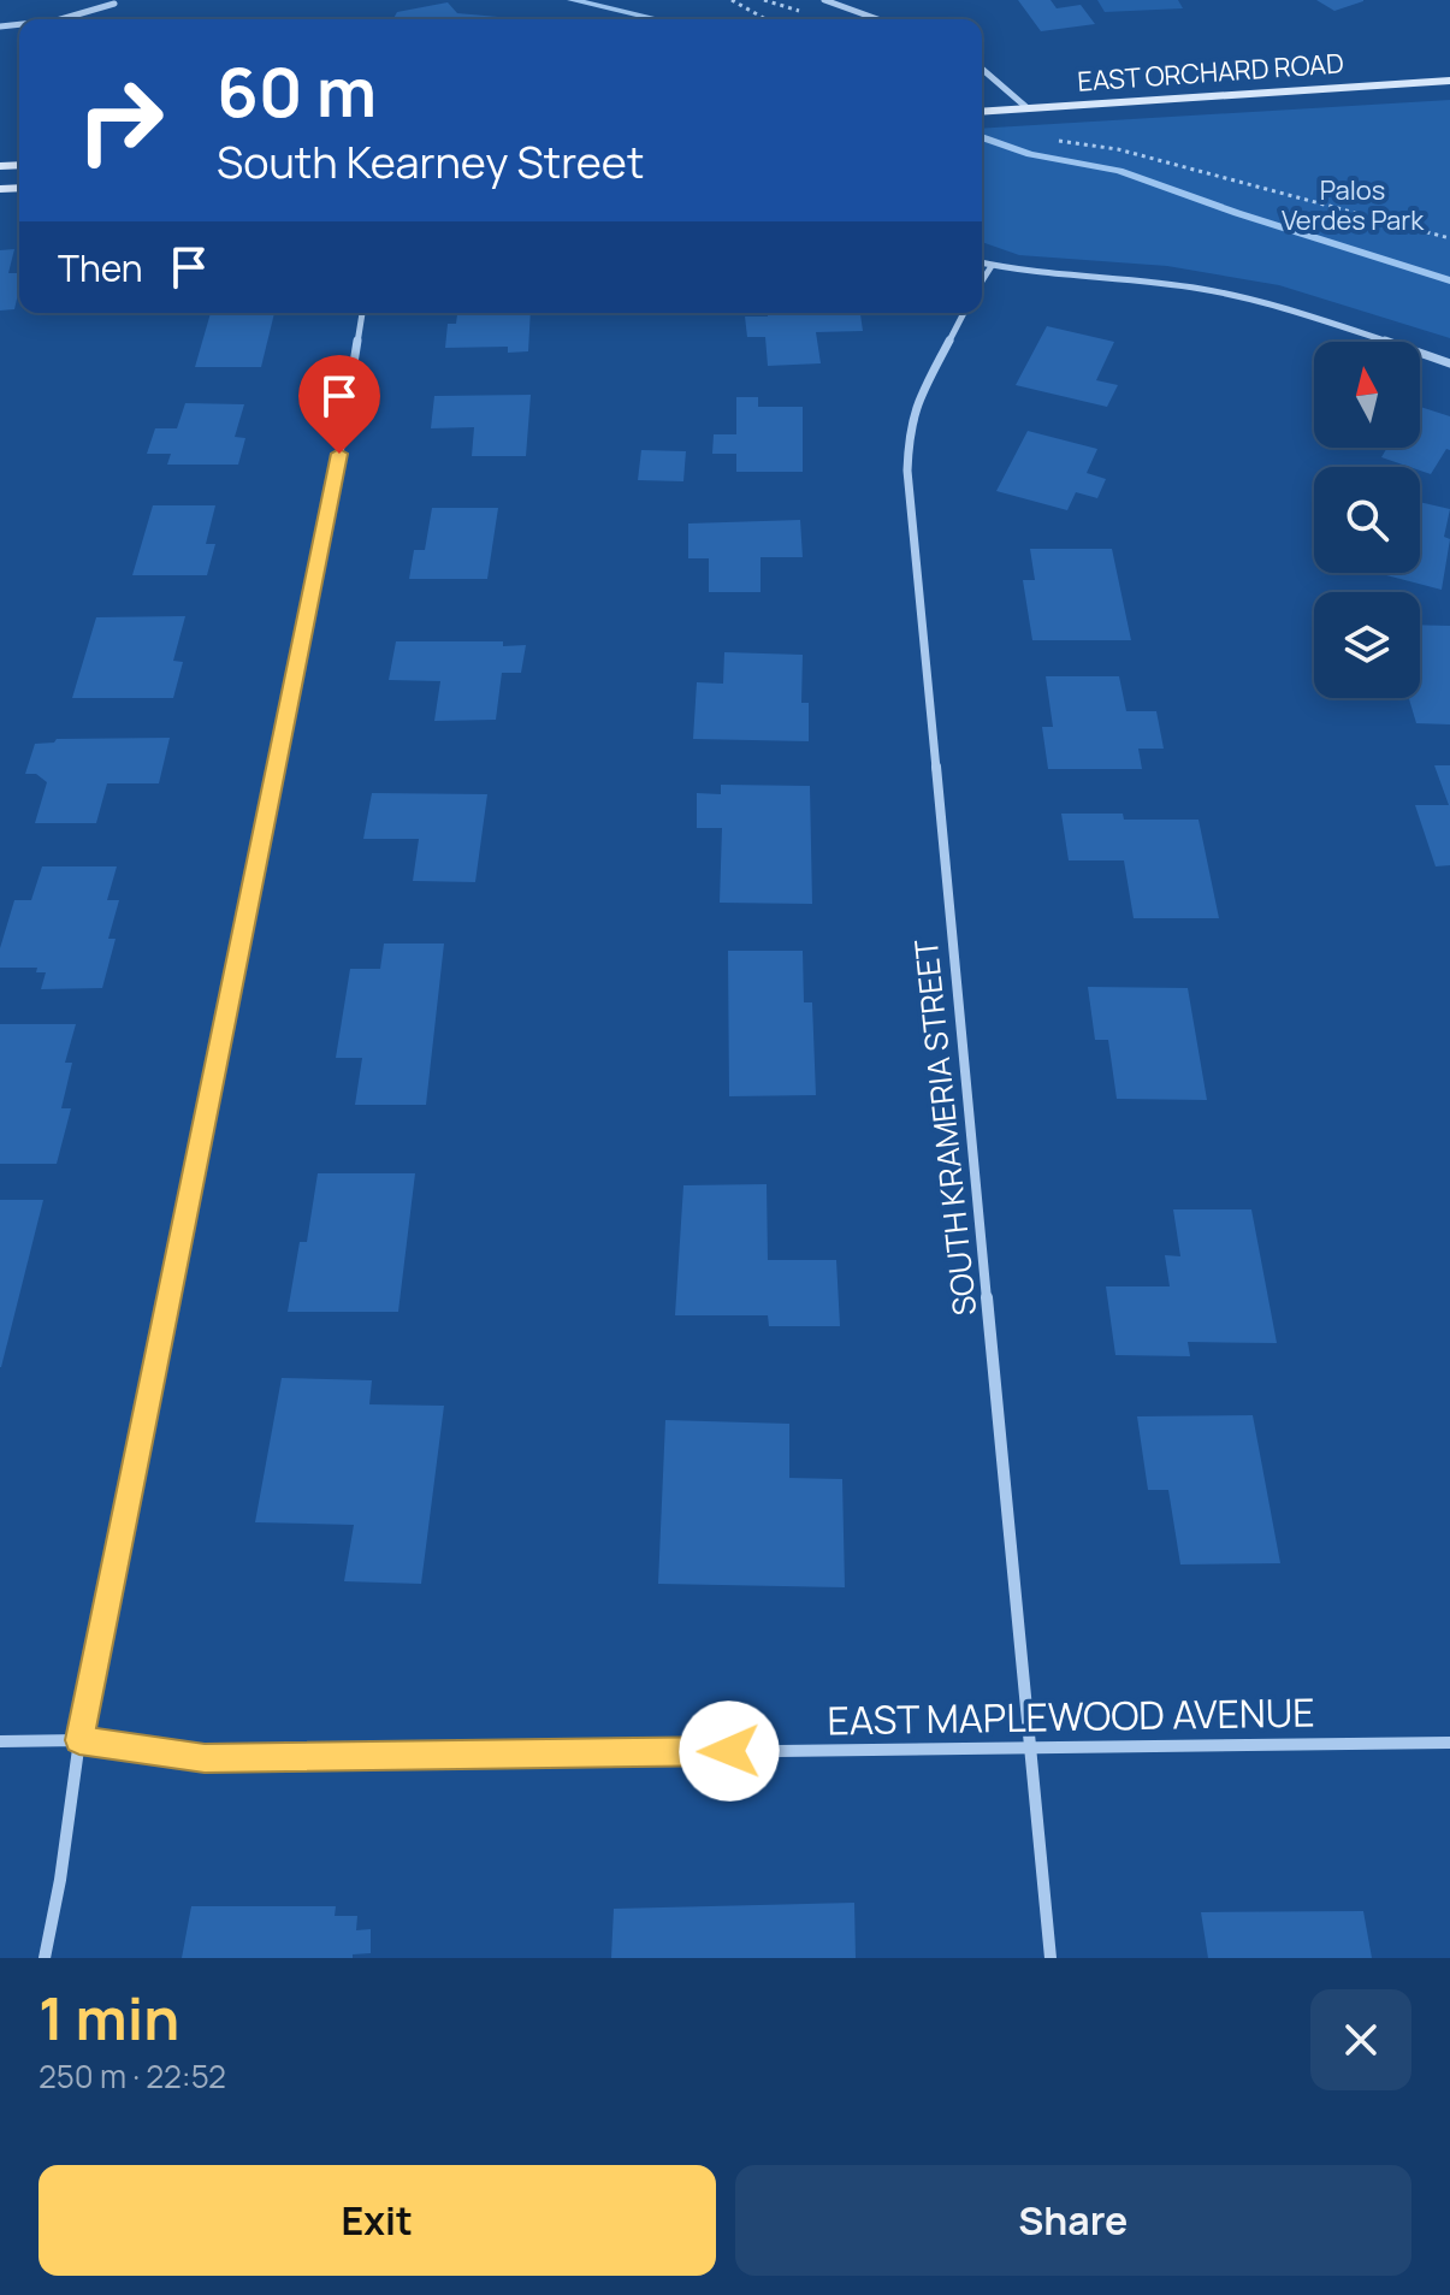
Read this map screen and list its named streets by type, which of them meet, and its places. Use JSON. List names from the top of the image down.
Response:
{
  "streets": {
    "main road": ["EAST ORCHARD ROAD"],
    "street": ["SOUTH KRAMERIA STREET", "EAST MAPLEWOOD AVENUE"]
  },
  "crossings": [
    ["SOUTH KRAMERIA STREET", "EAST MAPLEWOOD AVENUE"]
  ],
  "parks": ["Palos Verdes Park"],
  "north": "top",
  "page": {
    "turn": ["60 m", "South Kearney Street"],
    "then": "Then",
    "heading": ["1 min", "250 m · 22:52"],
    "buttons": ["Exit", "Share"]
  }
}
